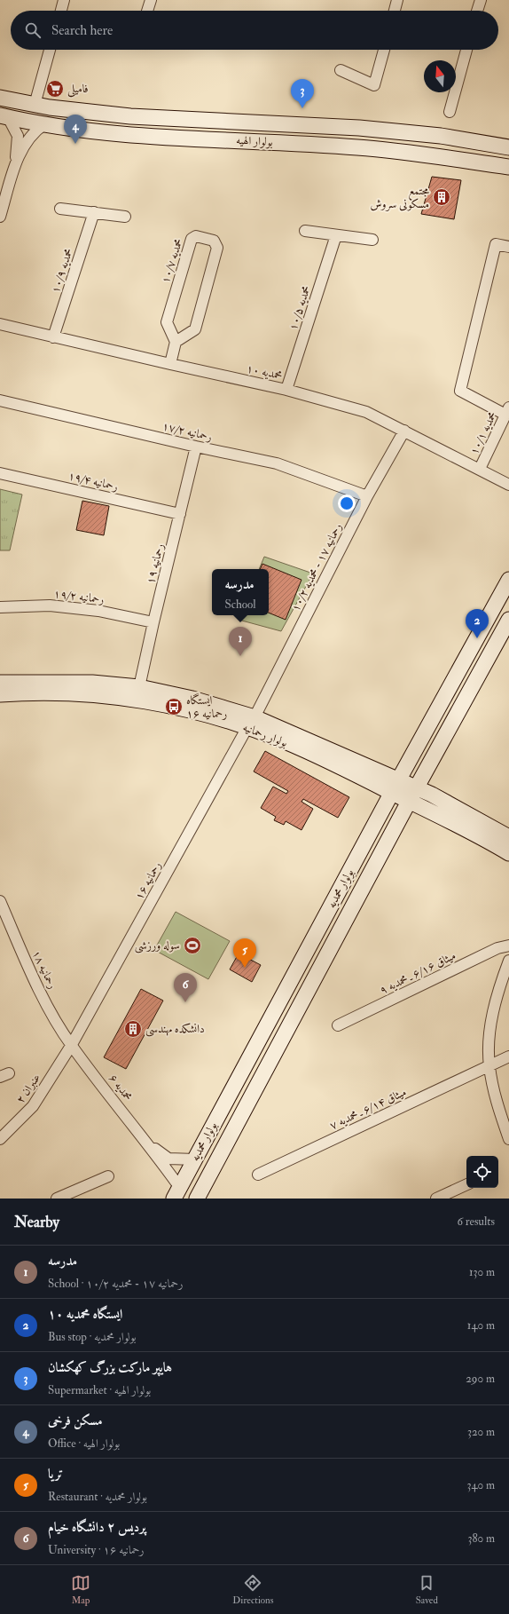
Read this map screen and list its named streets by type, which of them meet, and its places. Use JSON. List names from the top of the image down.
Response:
{
  "streets": {
    "main road": ["بولوار الهیه", "بولوار رحمانیه", "بولوار محمدیه"],
    "street": [
      "محمدیه ۱۰/۷",
      "محمدیه ۱۰/۹",
      "محمدیه ۱۰/۵",
      "محمدیه ۱۰",
      "رحمانیه ۱۷/۲",
      "محمدیه ۱۰/۱",
      "رحمانیه ۱۹/۴",
      "رحمانیه ۱۹",
      "رحمانیه ۱۷ - محمدیه ۱۰/۲",
      "رحمانیه ۱۹/۲",
      "رحمانیه ۱۶",
      "رحمانیه ۱۸",
      "میثاق ۶/۱۶ ـ محمدیه ۹",
      "محمدیه ۶",
      "عنبران ۲",
      "میثاق ۶/۱۴ ـ محمدیه ۷"
    ]
  },
  "crossings": [
    ["محمدیه ۱۰/۹", "محمدیه ۱۰"],
    ["محمدیه ۱۰/۵", "محمدیه ۱۰"],
    ["محمدیه ۱۰", "محمدیه ۱۰/۱"],
    ["محمدیه ۱۰", "رحمانیه ۱۷ - محمدیه ۱۰/۲"],
    ["رحمانیه ۱۷/۲", "رحمانیه ۱۹"],
    ["رحمانیه ۱۷/۲", "رحمانیه ۱۷ - محمدیه ۱۰/۲"],
    ["رحمانیه ۱۹/۴", "رحمانیه ۱۹"],
    ["رحمانیه ۱۹", "رحمانیه ۱۹/۲"],
    ["رحمانیه ۱۹", "بولوار رحمانیه"],
    ["رحمانیه ۱۷ - محمدیه ۱۰/۲", "بولوار رحمانیه"],
    ["رحمانیه ۱۷ - محمدیه ۱۰/۲", "رحمانیه ۱۶"],
    ["بولوار رحمانیه", "رحمانیه ۱۶"],
    ["بولوار رحمانیه", "بولوار محمدیه"],
    ["رحمانیه ۱۶", "رحمانیه ۱۸"],
    ["رحمانیه ۱۶", "محمدیه ۶"],
    ["رحمانیه ۱۶", "عنبران ۲"],
    ["بولوار محمدیه", "محمدیه ۶"],
    ["رحمانیه ۱۸", "محمدیه ۶"],
    ["رحمانیه ۱۸", "عنبران ۲"],
    ["محمدیه ۶", "عنبران ۲"]
  ],
  "places": {
    "supermarket": ["فامیلی"],
    "building": ["مجتمع مسکونی سروش", "دانشکده مهندسی"],
    "bus stop": ["ایستگاه رحمانیه ۱۶"],
    "sports": ["سوله ورزشی"]
  },
  "north": "top",
  "page": {
    "search": "Search here",
    "pins": [
      "3",
      "4",
      "2",
      "1",
      "5",
      "6"
    ],
    "popup": ["مدرسه", "School"],
    "heading": ["Nearby", "6 results"],
    "list": [
      {
        "mark": "1",
        "name": "مدرسه",
        "note": "School · رحمانیه ۱۷ - محمدیه ۱۰/۲",
        "value": "130 m"
      },
      {
        "mark": "2",
        "name": "ایستگاه محمدیه ۱۰",
        "note": "Bus stop · بولوار محمدیه",
        "value": "140 m"
      },
      {
        "mark": "3",
        "name": "هایپر مارکت بزرگ کهکشان",
        "note": "Supermarket · بولوار الهیه",
        "value": "290 m"
      },
      {
        "mark": "4",
        "name": "مسکن فرخی",
        "note": "Office · بولوار الهیه",
        "value": "320 m"
      },
      {
        "mark": "5",
        "name": "تریا",
        "note": "Restaurant · بولوار محمدیه",
        "value": "340 m"
      },
      {
        "mark": "6",
        "name": "پردیس ۲ دانشگاه خیام",
        "note": "University · رحمانیه ۱۶",
        "value": "380 m"
      }
    ],
    "nav": ["Map", "Directions", "Saved"]
  }
}
